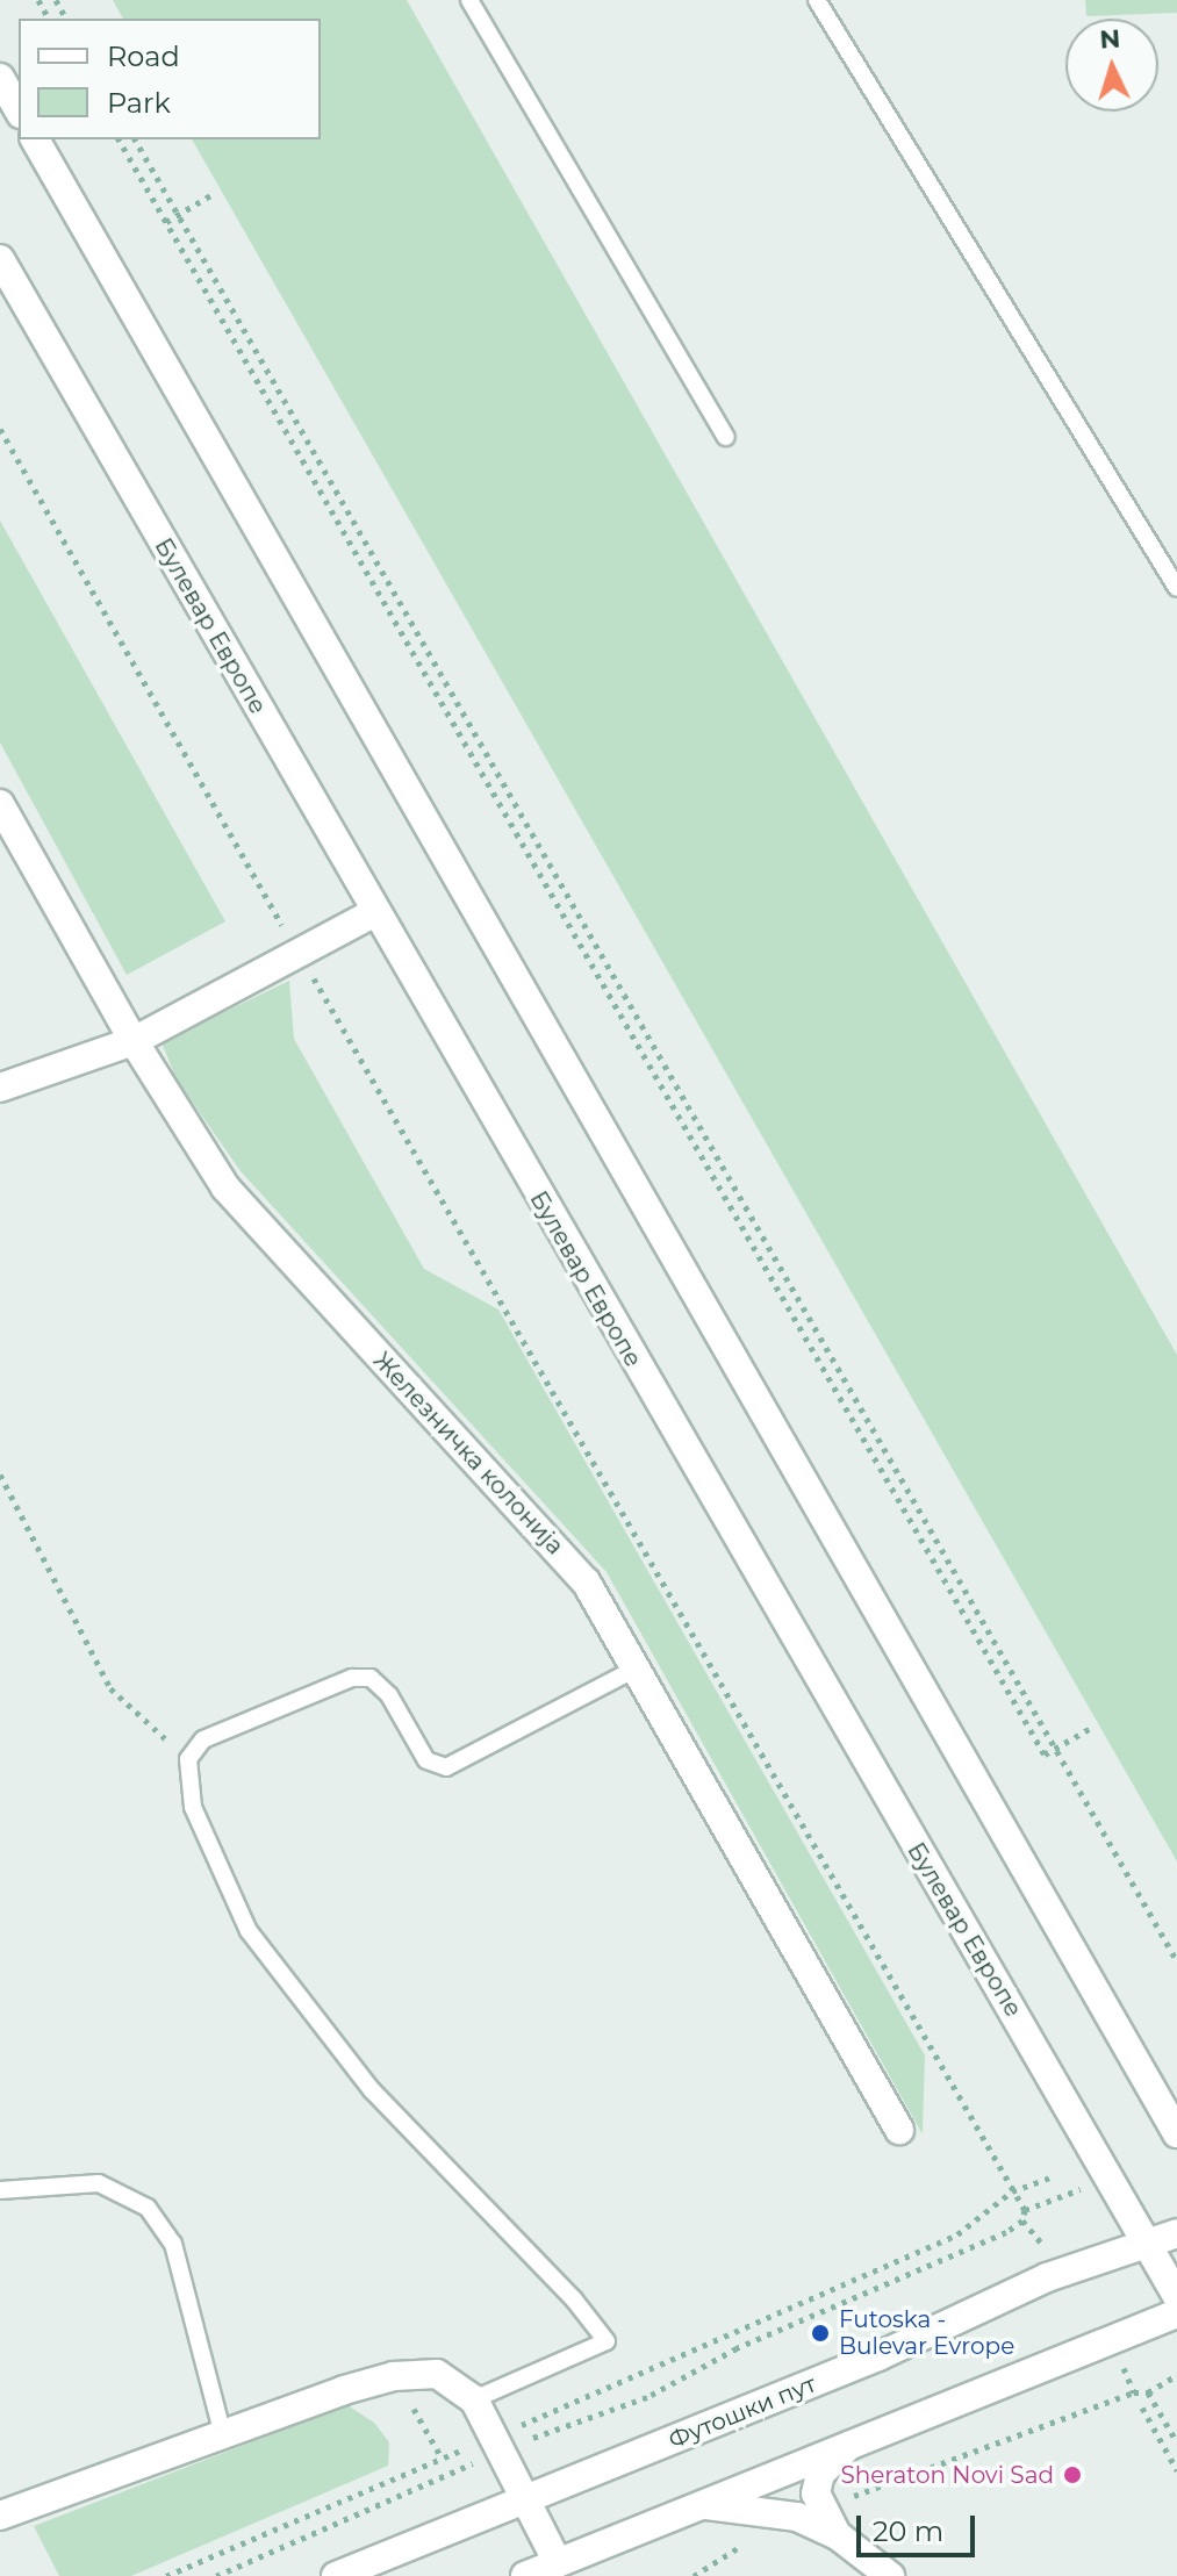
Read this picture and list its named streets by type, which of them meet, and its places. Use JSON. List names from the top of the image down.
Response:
{
  "streets": {
    "main road": ["Булевар Европе", "Железничка колонија", "Футошки пут"]
  },
  "crossings": [
    ["Булевар Европе", "Футошки пут"]
  ],
  "places": ["Futoska - Bulevar Evrope", "Sheraton Novi Sad"],
  "legend": ["Road", "Park"],
  "scale_bar": "20 m",
  "north": "top"
}
